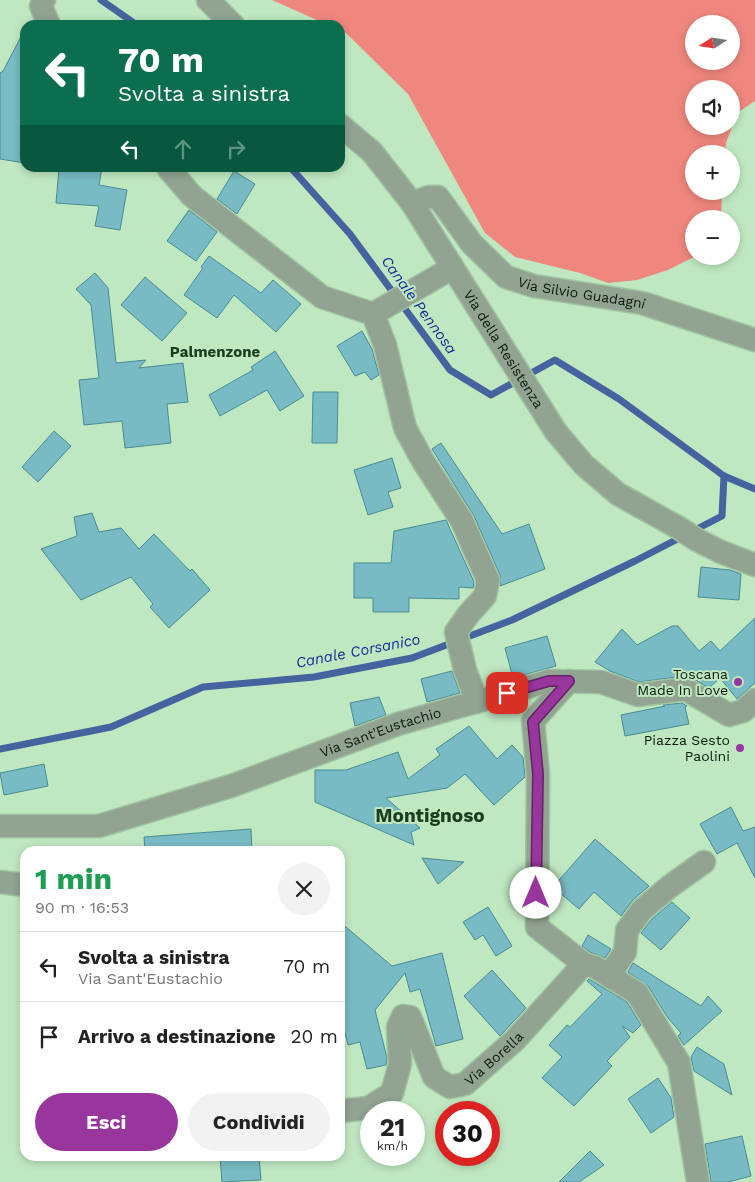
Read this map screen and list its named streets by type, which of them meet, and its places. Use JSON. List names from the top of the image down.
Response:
{
  "streets": {
    "street": [
      "Via Silvio Guadagni",
      "Via della Resistenza",
      "Via Sant'Eustachio",
      "Via Borella"
    ]
  },
  "crossings": [
    ["Via Silvio Guadagni", "Via della Resistenza"]
  ],
  "districts": ["Palmenzone", "Montignoso"],
  "water": ["Canale Pennosa", "Canale Corsanico"],
  "places": ["Toscana Made In Love", "Piazza Sesto Paolini"],
  "north": "left",
  "page": {
    "map_buttons": ["+", "−"],
    "turn": ["70 m", "Svolta a sinistra"],
    "heading": ["1 min", "90 m · 16:53"],
    "list": [
      {
        "name": "Svolta a sinistra",
        "note": "Via Sant'Eustachio",
        "value": "70 m"
      },
      {
        "name": "Arrivo a destinazione",
        "value": "20 m"
      }
    ],
    "buttons": ["Esci", "Condividi"],
    "speed": "21 km/h",
    "limit": "30"
  }
}
